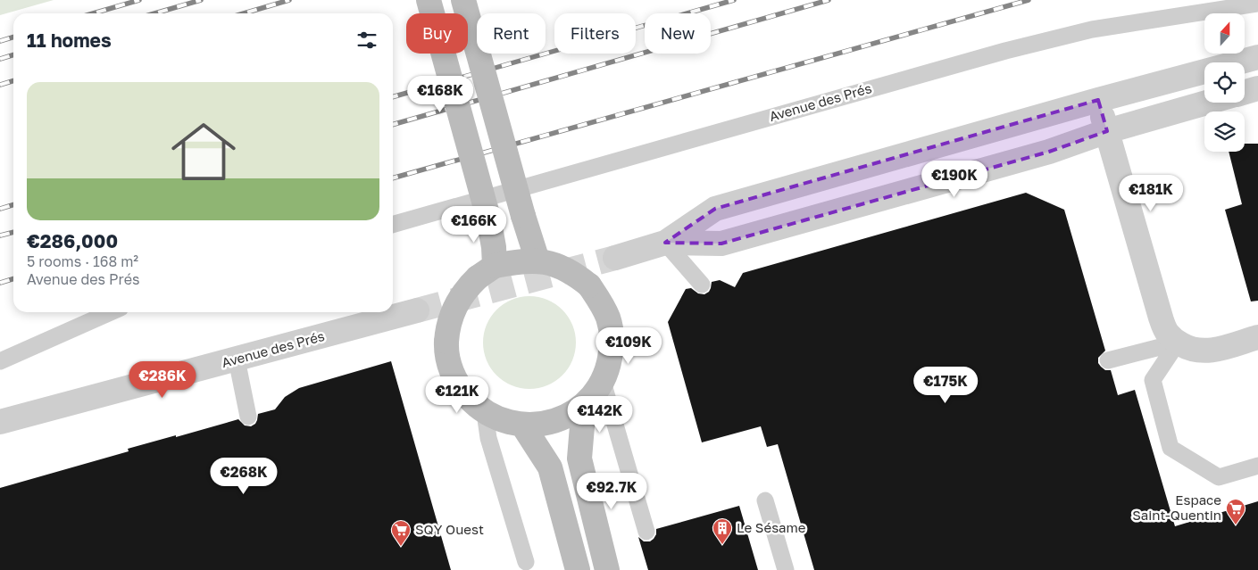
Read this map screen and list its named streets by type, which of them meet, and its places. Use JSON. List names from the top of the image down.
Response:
{
  "streets": {
    "street": ["Avenue des Prés"]
  },
  "places": {
    "supermarket": ["Espace Saint-Quentin", "SQY Ouest"],
    "building": ["Le Sésame"]
  },
  "north": "top",
  "page": {
    "chip": [
      "Buy",
      "Rent",
      "Filters",
      "New"
    ],
    "heading": "11 homes",
    "list": [
      {
        "name": "€286,000",
        "note": "5 rooms · 168 m² · Avenue des Prés"
      }
    ],
    "price": [
      "€168K",
      "€190K",
      "€181K",
      "€166K",
      "€109K",
      "€286K",
      "€175K",
      "€121K",
      "€142K",
      "€268K",
      "€92.7K"
    ]
  }
}
